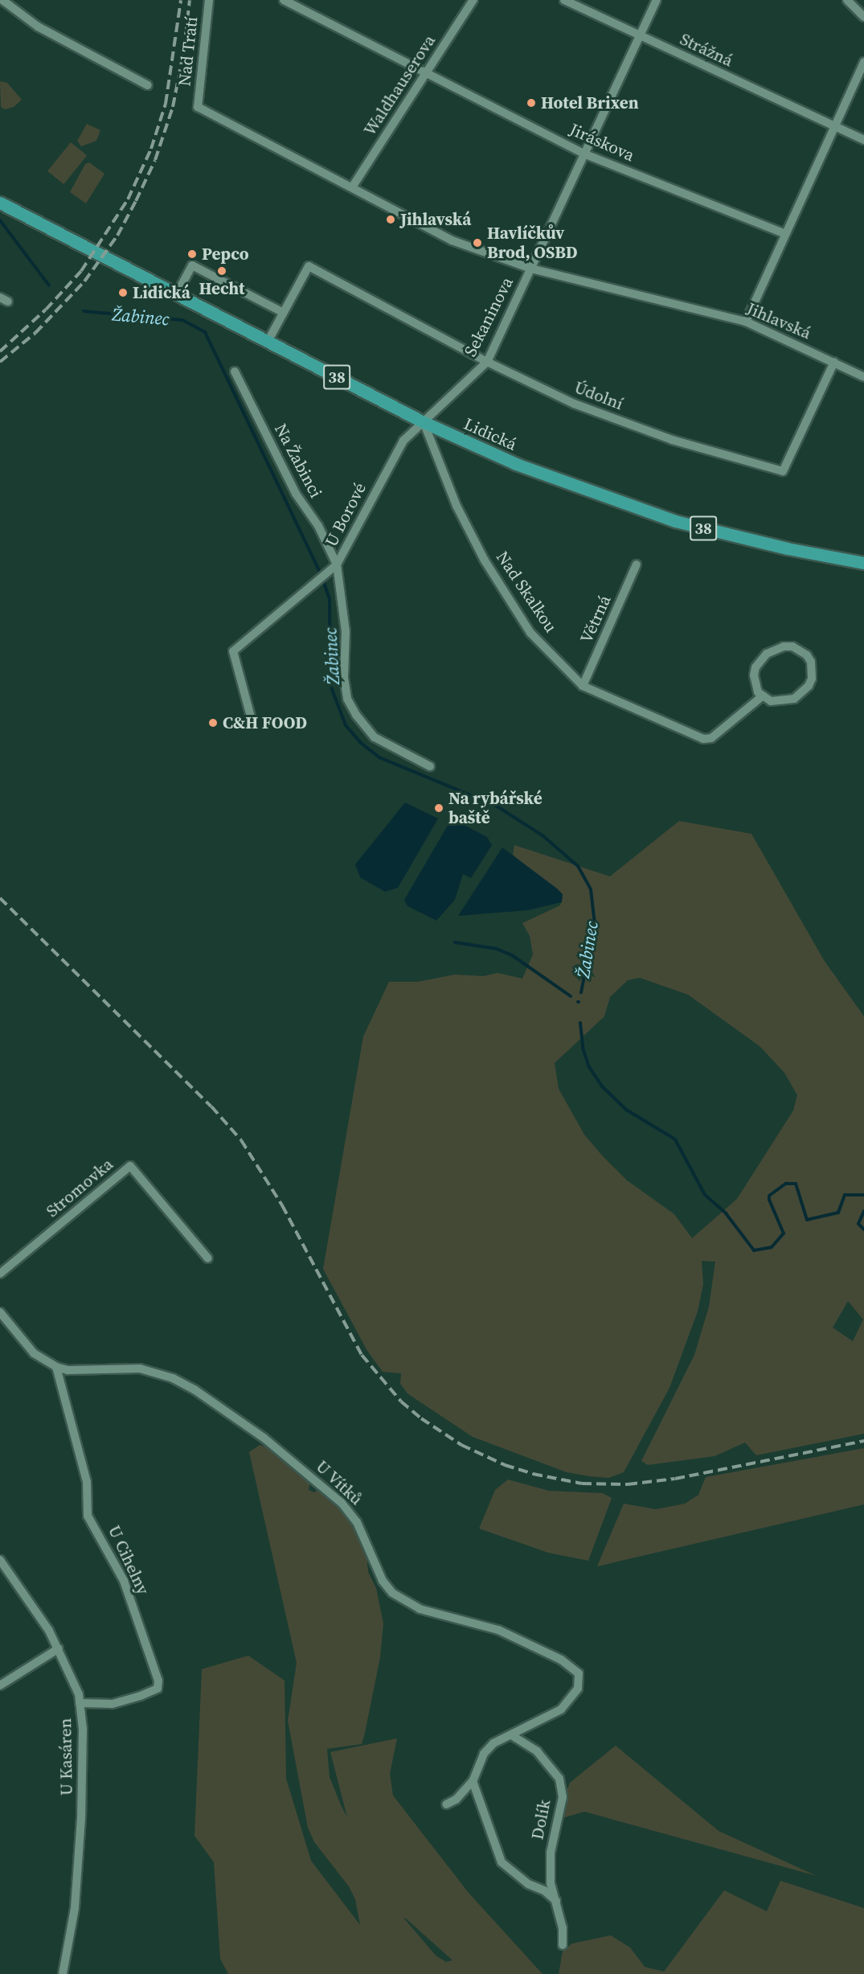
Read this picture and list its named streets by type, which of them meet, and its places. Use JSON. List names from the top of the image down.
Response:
{
  "streets": {
    "main road": ["38", "Lidická"],
    "street": [
      "Strážná",
      "Nad Tratí",
      "Waldhauserova",
      "Jiráskova",
      "Sekaninova",
      "Jihlavská",
      "Údolní",
      "Na Žabinci",
      "U Borové",
      "Nad Skalkou",
      "Větrná",
      "Stromovka",
      "U Vítků",
      "U Cihelny",
      "U Kasáren",
      "Dolík"
    ]
  },
  "crossings": [
    ["Strážná", "Sekaninova"],
    ["Nad Tratí", "Jihlavská"],
    ["Waldhauserova", "Jiráskova"],
    ["Waldhauserova", "Jihlavská"],
    ["Jiráskova", "Sekaninova"],
    ["Sekaninova", "Jihlavská"],
    ["Sekaninova", "Údolní"],
    ["Sekaninova", "Lidická"],
    ["Sekaninova", "U Borové"],
    ["Sekaninova", "Nad Skalkou"],
    ["Jihlavská", "Údolní"],
    ["Lidická", "U Borové"],
    ["Lidická", "Nad Skalkou"],
    ["Na Žabinci", "U Borové"],
    ["U Borové", "Nad Skalkou"],
    ["Nad Skalkou", "Větrná"],
    ["U Vítků", "U Cihelny"],
    ["U Vítků", "Dolík"],
    ["U Cihelny", "U Kasáren"]
  ],
  "water": ["Žabinec"],
  "places": [
    "Hotel Brixen",
    "Jihlavská",
    "Havlíčkův Brod, OSBD",
    "Pepco",
    "Hecht",
    "Lidická",
    "C&H FOOD",
    "Na rybářské baště"
  ]
}
